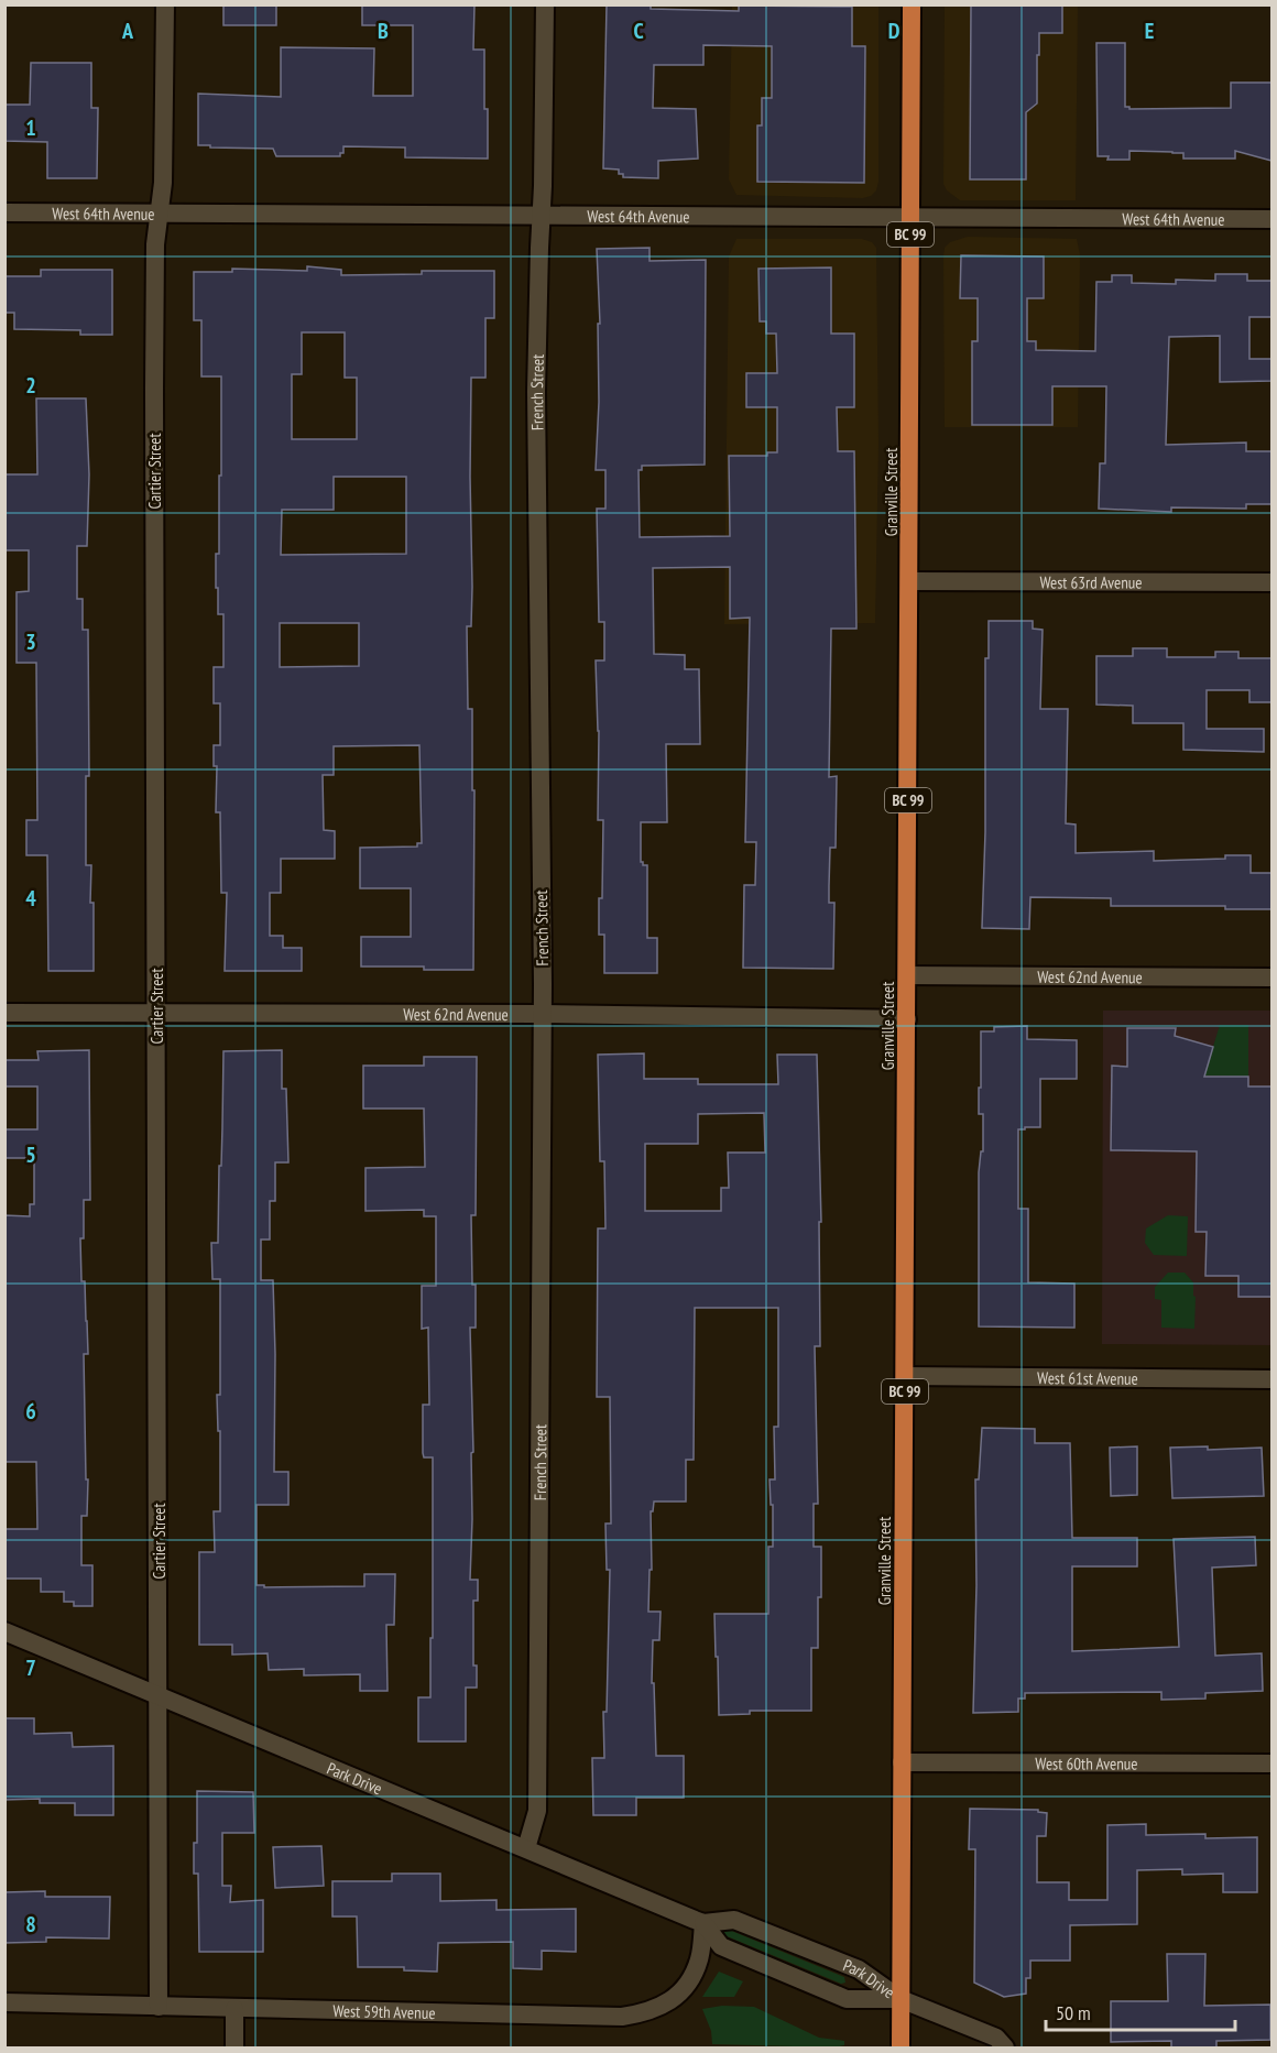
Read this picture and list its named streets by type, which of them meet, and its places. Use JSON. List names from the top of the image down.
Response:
{
  "streets": {
    "highway": ["BC 99", "Granville Street"],
    "street": [
      "West 64th Avenue",
      "French Street",
      "Cartier Street",
      "West 63rd Avenue",
      "West 62nd Avenue",
      "West 61st Avenue",
      "West 60th Avenue",
      "Park Drive",
      "West 59th Avenue"
    ]
  },
  "crossings": [
    ["West 64th Avenue", "French Street"],
    ["West 64th Avenue", "Cartier Street"],
    ["West 64th Avenue", "Granville Street"],
    ["French Street", "West 62nd Avenue"],
    ["French Street", "Park Drive"],
    ["Cartier Street", "West 62nd Avenue"],
    ["Cartier Street", "Park Drive"],
    ["Cartier Street", "West 59th Avenue"],
    ["Granville Street", "West 63rd Avenue"],
    ["Granville Street", "West 62nd Avenue"],
    ["Granville Street", "West 61st Avenue"],
    ["Granville Street", "West 60th Avenue"],
    ["Granville Street", "Park Drive"],
    ["Park Drive", "West 59th Avenue"]
  ],
  "scale_bar": "50 m",
  "grid": {
    "columns": [
      "A",
      "B",
      "C",
      "D",
      "E"
    ],
    "rows": [
      "1",
      "2",
      "3",
      "4",
      "5",
      "6",
      "7",
      "8"
    ]
  }
}
